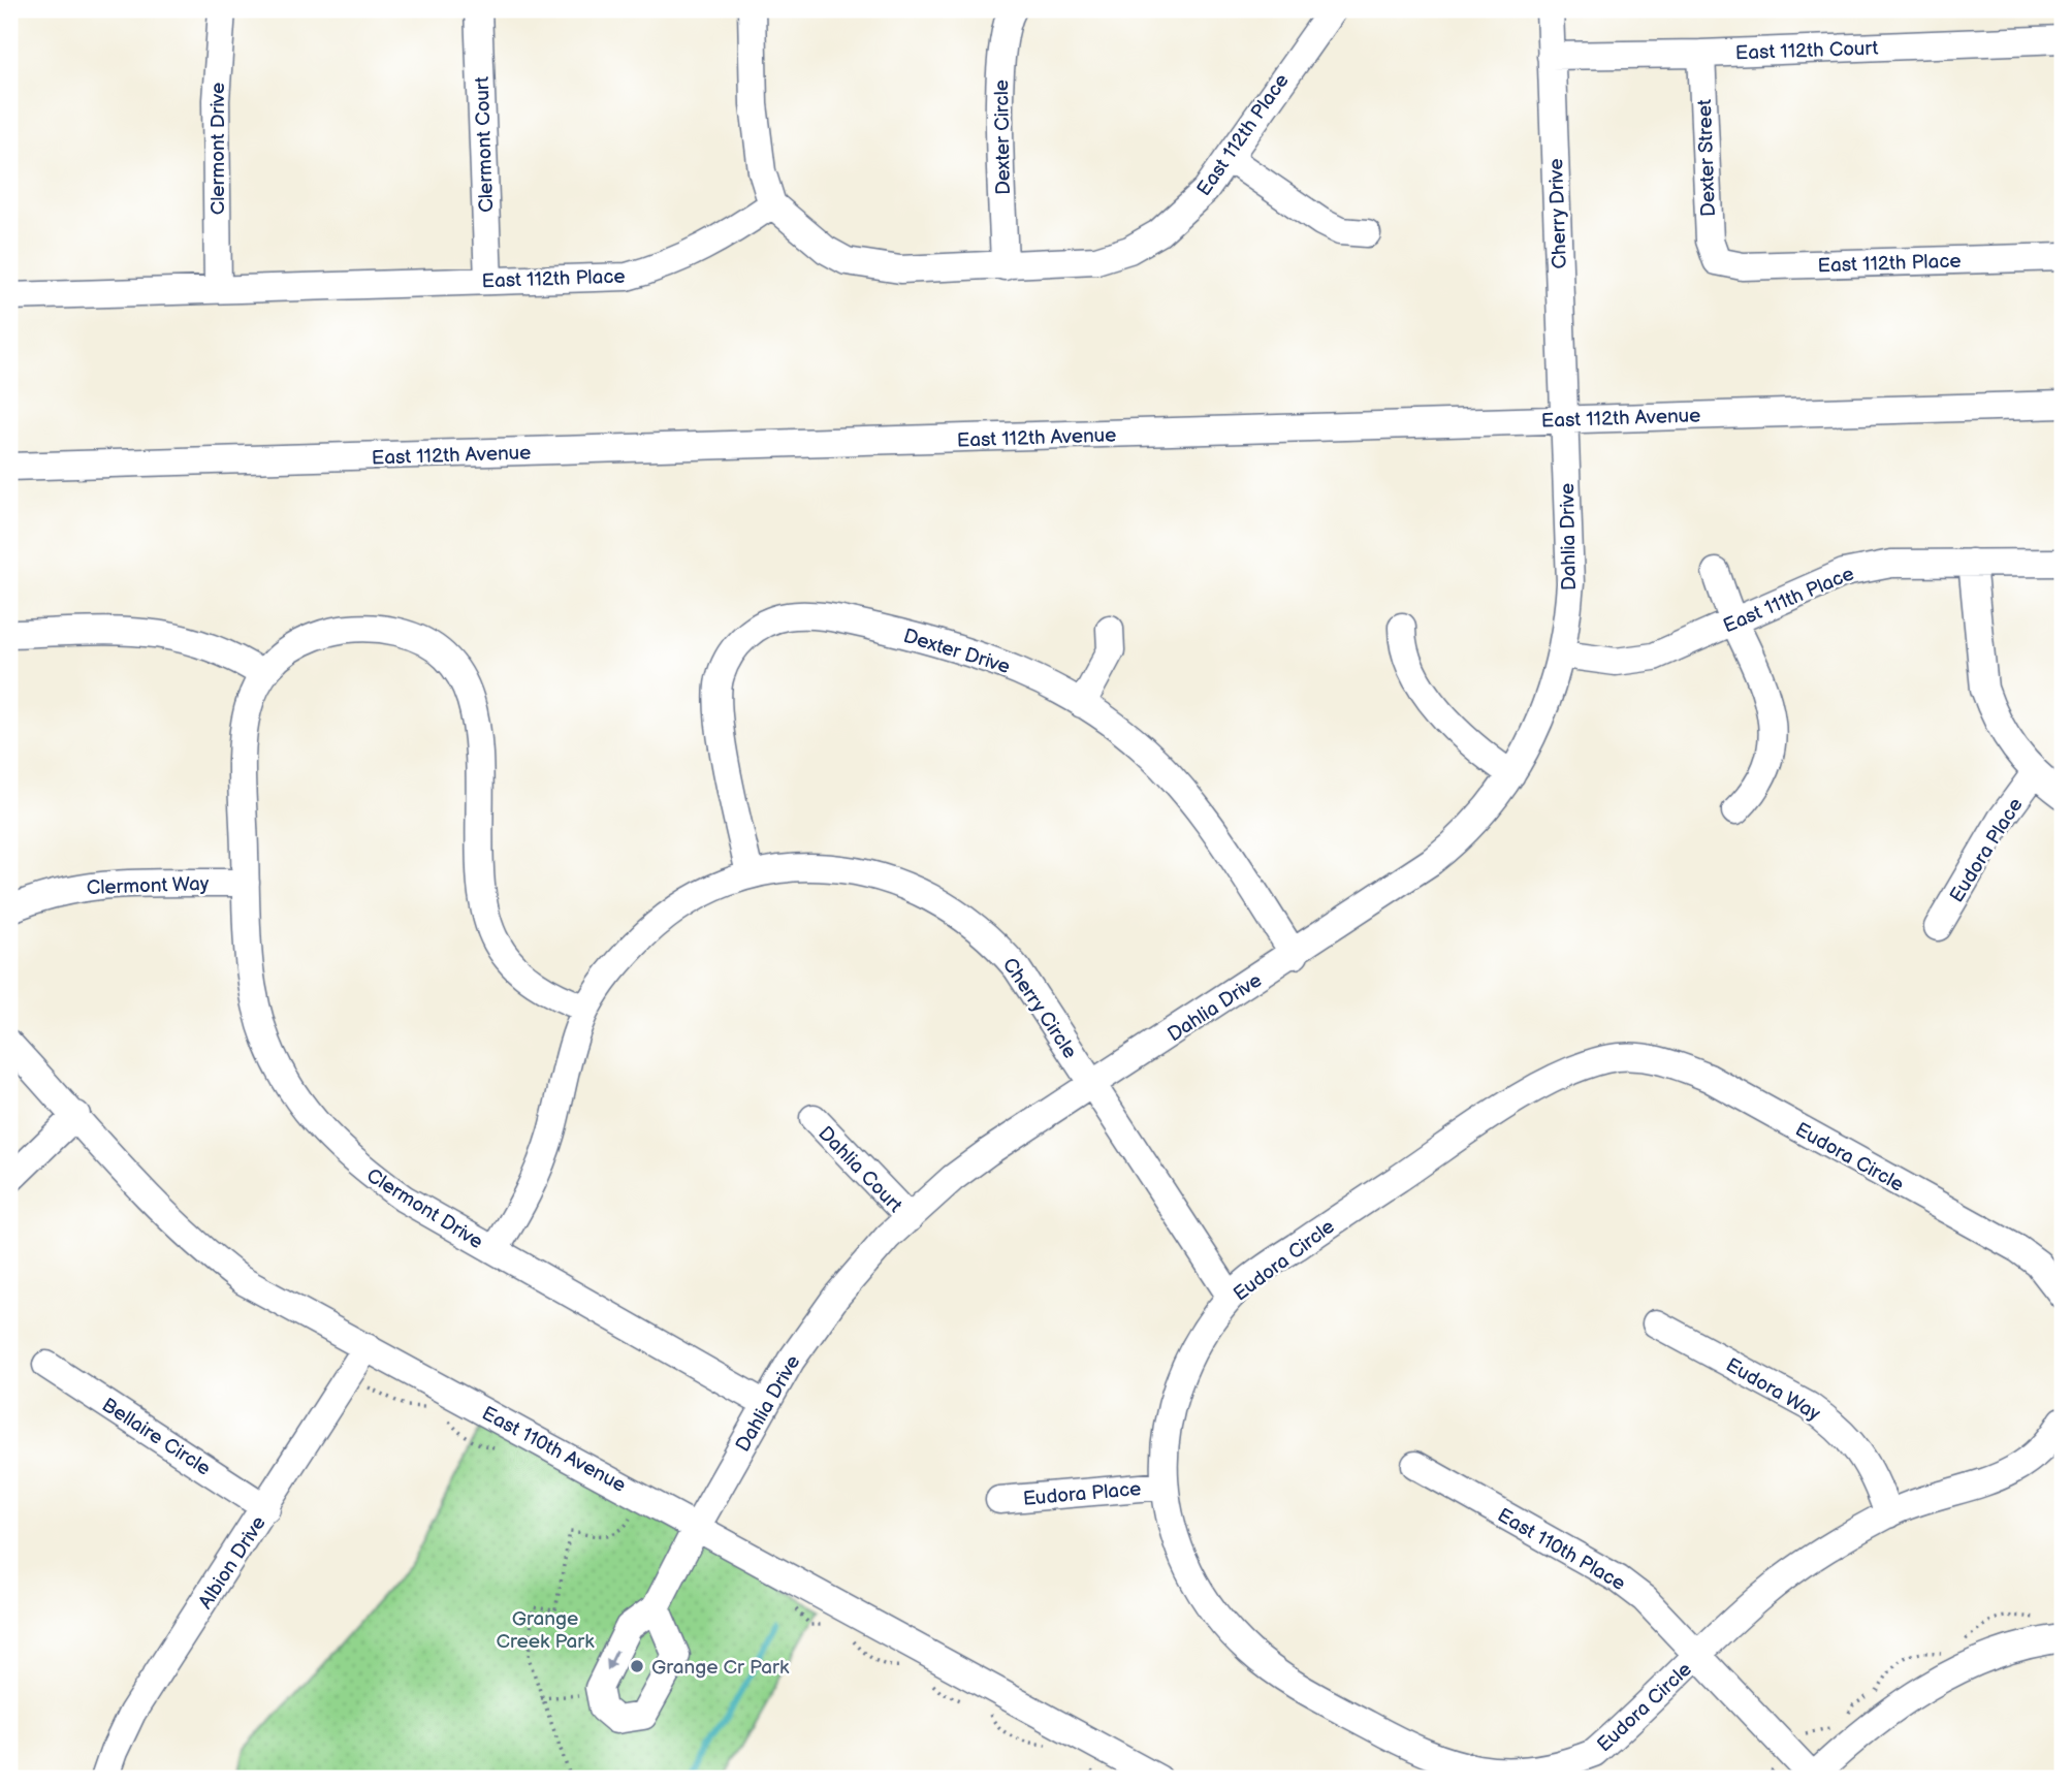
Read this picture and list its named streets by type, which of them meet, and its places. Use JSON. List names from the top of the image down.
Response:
{
  "streets": {
    "street": [
      "East 112th Court",
      "East 112th Place",
      "Dexter Circle",
      "Clermont Court",
      "Clermont Drive",
      "Dexter Street",
      "Cherry Drive",
      "East 112th Avenue",
      "Dahlia Drive",
      "East 111th Place",
      "Dexter Drive",
      "Eudora Place",
      "Clermont Way",
      "Cherry Circle",
      "Eudora Circle",
      "Dahlia Court",
      "Eudora Way",
      "Bellaire Circle",
      "East 110th Avenue",
      "East 110th Place",
      "Albion Drive"
    ]
  },
  "crossings": [
    ["East 112th Court", "Dexter Street"],
    ["East 112th Court", "Cherry Drive"],
    ["East 112th Place", "Dexter Circle"],
    ["East 112th Place", "Clermont Court"],
    ["East 112th Place", "Clermont Drive"],
    ["East 112th Place", "Dexter Street"],
    ["Clermont Drive", "Dahlia Drive"],
    ["Clermont Drive", "Clermont Way"],
    ["Clermont Drive", "Cherry Circle"],
    ["Cherry Drive", "East 112th Avenue"],
    ["Cherry Drive", "Dahlia Drive"],
    ["East 112th Avenue", "Dahlia Drive"],
    ["Dahlia Drive", "East 111th Place"],
    ["Dahlia Drive", "Dexter Drive"],
    ["Dahlia Drive", "Cherry Circle"],
    ["Dahlia Drive", "Dahlia Court"],
    ["Dahlia Drive", "East 110th Avenue"],
    ["Dexter Drive", "Cherry Circle"],
    ["Eudora Place", "Eudora Circle"],
    ["Cherry Circle", "Eudora Circle"],
    ["Eudora Circle", "Eudora Way"],
    ["Eudora Circle", "East 110th Place"],
    ["Bellaire Circle", "Albion Drive"],
    ["East 110th Avenue", "Albion Drive"]
  ],
  "parks": ["Grange Creek Park"],
  "places": ["Grange Cr Park"]
}
